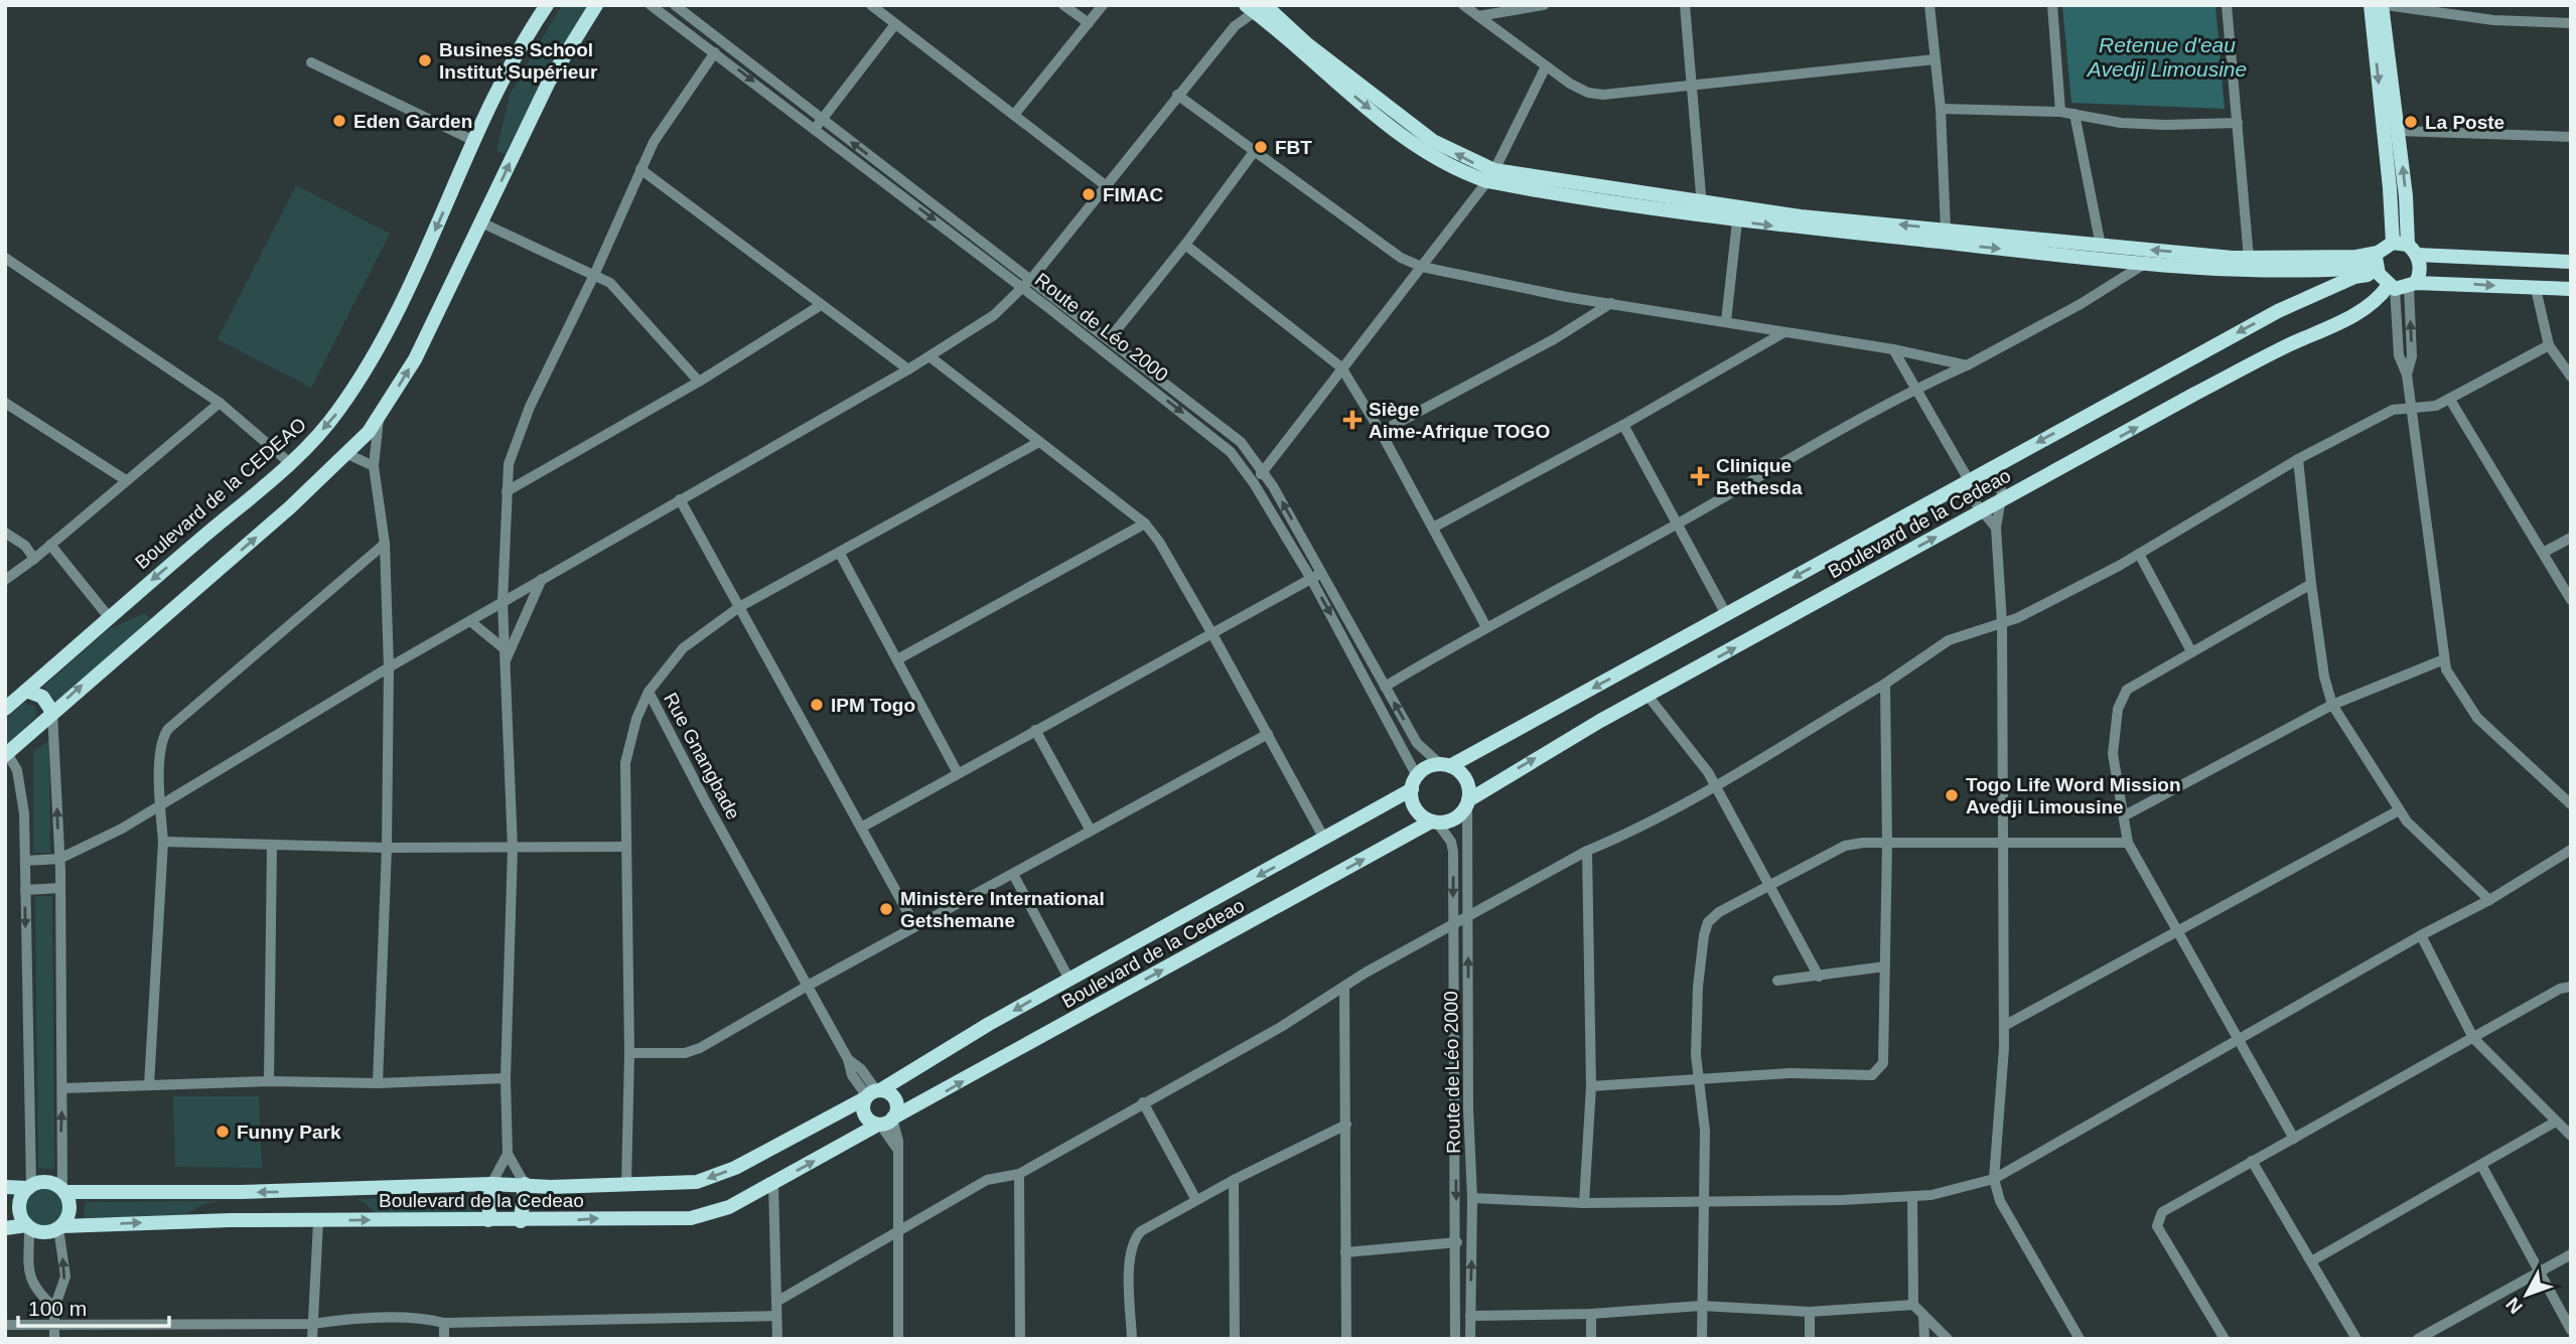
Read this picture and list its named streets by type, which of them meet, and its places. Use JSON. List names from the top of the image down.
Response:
{
  "streets": {
    "main road": ["Boulevard de la CEDEAO", "Boulevard de la Cedeao"],
    "street": ["Route de Léo 2000", "Rue Gnangbade"]
  },
  "crossings": [
    ["Route de Léo 2000", "Boulevard de la Cedeao"],
    ["Boulevard de la Cedeao", "Rue Gnangbade"]
  ],
  "water": ["Retenue d'eau Avedji Limousine"],
  "places": {
    "other": [
      "Business School Institut Supérieur",
      "Eden Garden",
      "La Poste",
      "FBT",
      "FIMAC",
      "IPM Togo",
      "Togo Life Word Mission Avedji Limousine",
      "Ministère International Getshemane",
      "Funny Park"
    ],
    "health": ["Siège Aime-Afrique TOGO", "Clinique Bethesda"]
  },
  "scale_bar": "100 m",
  "north": "bottom left"
}
